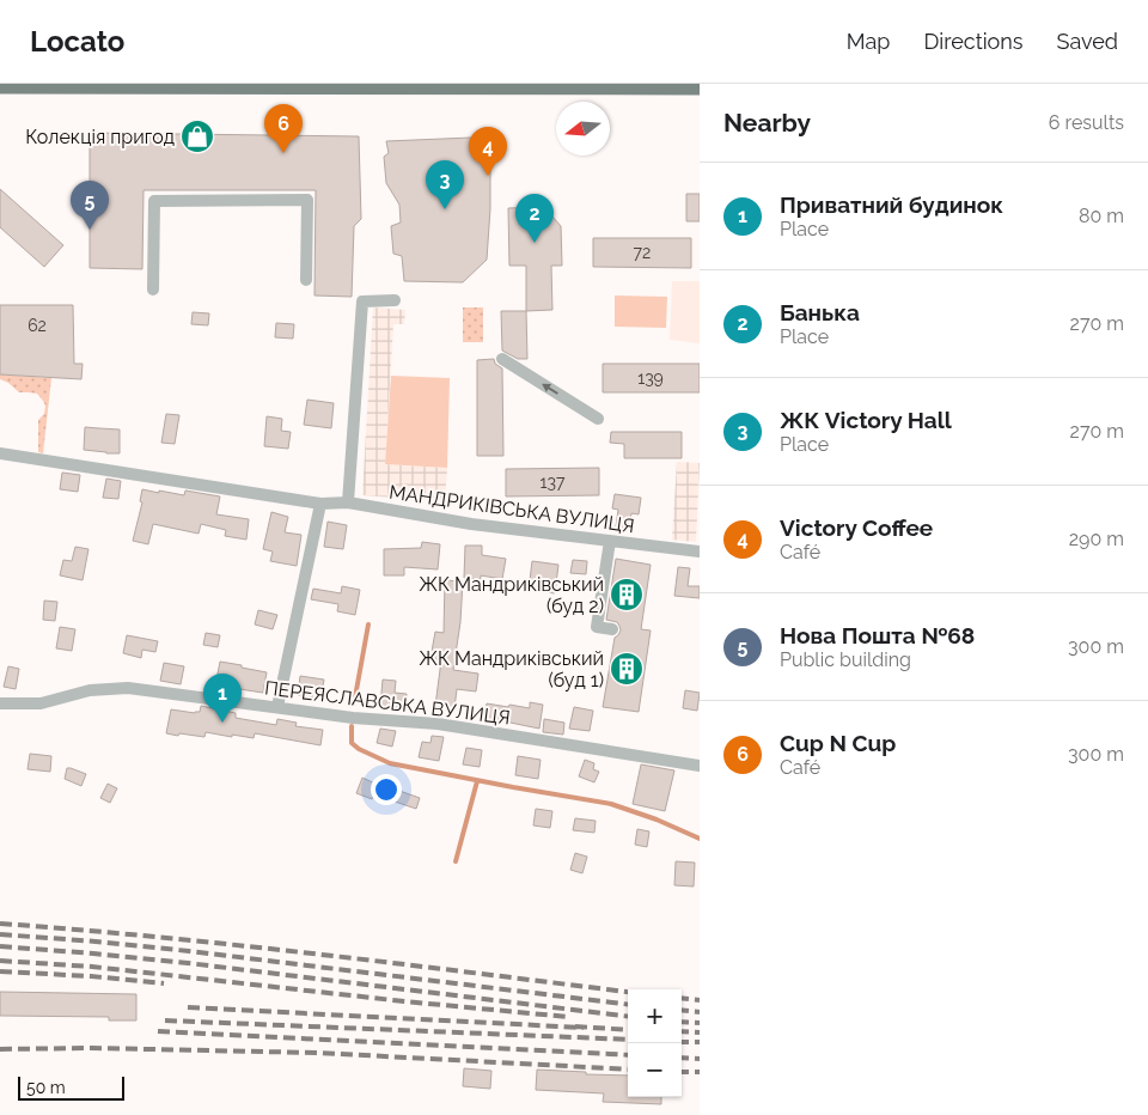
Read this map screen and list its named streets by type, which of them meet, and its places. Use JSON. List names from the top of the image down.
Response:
{
  "streets": {
    "street": ["МАНДРИКІВСЬКА ВУЛИЦЯ", "ПЕРЕЯСЛАВСЬКА ВУЛИЦЯ"]
  },
  "places": {
    "shop": ["Колекція пригод"],
    "building": ["ЖК Мандриківський (буд 2)", "ЖК Мандриківський (буд 1)"]
  },
  "house_numbers": [
    "72",
    "62",
    "139",
    "137"
  ],
  "scale_bar": "50 m",
  "north": "left",
  "page": {
    "header": "Locato",
    "nav": ["Map", "Directions", "Saved"],
    "heading": ["Nearby", "6 results"],
    "pins": [
      "6",
      "4",
      "3",
      "5",
      "2",
      "1"
    ],
    "list": [
      {
        "mark": "1",
        "name": "Приватний будинок",
        "note": "Place",
        "value": "80 m"
      },
      {
        "mark": "2",
        "name": "Банька",
        "note": "Place",
        "value": "270 m"
      },
      {
        "mark": "3",
        "name": "ЖК Victory Hall",
        "note": "Place",
        "value": "270 m"
      },
      {
        "mark": "4",
        "name": "Victory Coffee",
        "note": "Café",
        "value": "290 m"
      },
      {
        "mark": "5",
        "name": "Нова Пошта №68",
        "note": "Public building",
        "value": "300 m"
      },
      {
        "mark": "6",
        "name": "Cup N Cup",
        "note": "Café",
        "value": "300 m"
      }
    ],
    "map_buttons": ["+", "−"],
    "scale": "50 m"
  }
}
